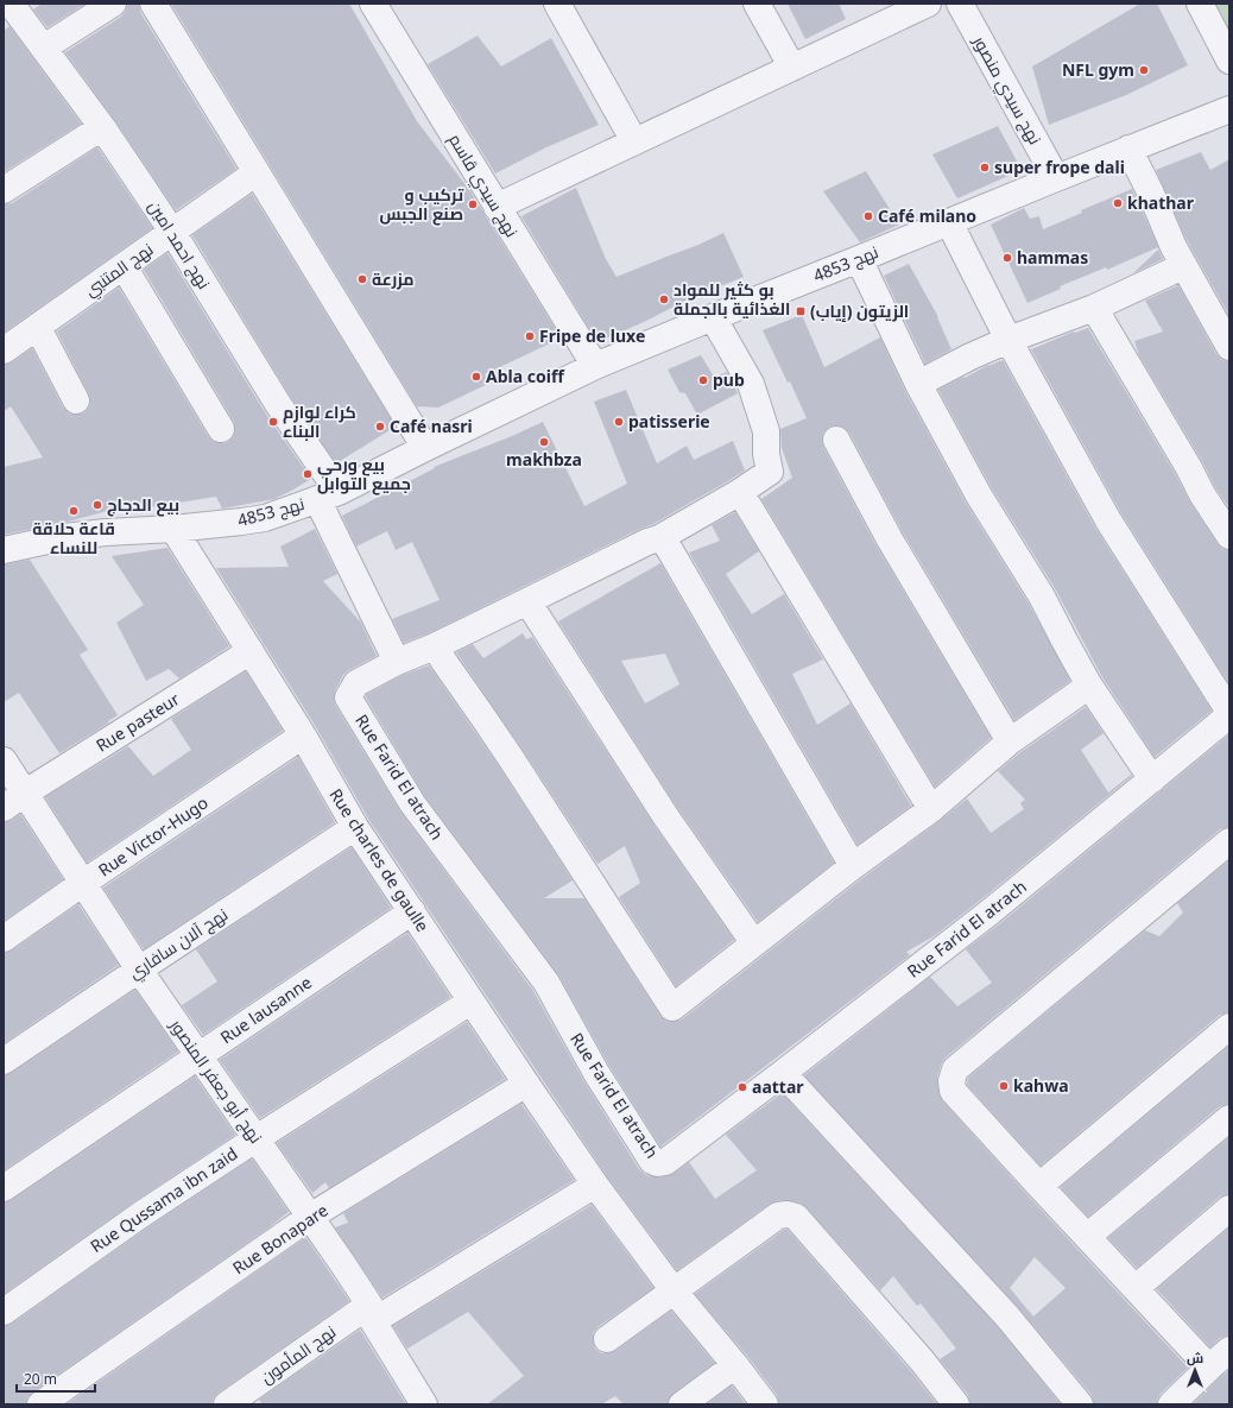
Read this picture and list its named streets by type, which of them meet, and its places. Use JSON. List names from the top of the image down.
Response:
{
  "streets": {
    "street": [
      "نهج سيدي منصور",
      "نهج سيدي قاسم",
      "نهج احمد امين",
      "نهج 4853",
      "نهج المتنبي",
      "Rue pasteur",
      "Rue Farid El atrach",
      "Rue Victor-Hugo",
      "Rue charles de gaulle",
      "نهج آلان سافاري",
      "Rue lausanne",
      "نهج أبو جعفر المنصور",
      "Rue Qussama ibn zaid",
      "Rue Bonapare",
      "نهج المأمون"
    ]
  },
  "crossings": [
    ["نهج سيدي منصور", "نهج 4853"],
    ["نهج سيدي قاسم", "نهج 4853"],
    ["نهج احمد امين", "نهج 4853"],
    ["نهج احمد امين", "نهج المتنبي"],
    ["نهج 4853", "Rue charles de gaulle"],
    ["Rue pasteur", "Rue charles de gaulle"],
    ["Rue pasteur", "نهج أبو جعفر المنصور"],
    ["Rue Victor-Hugo", "Rue charles de gaulle"],
    ["Rue Victor-Hugo", "نهج أبو جعفر المنصور"],
    ["Rue charles de gaulle", "نهج آلان سافاري"],
    ["Rue charles de gaulle", "Rue lausanne"],
    ["Rue charles de gaulle", "Rue Qussama ibn zaid"],
    ["Rue charles de gaulle", "Rue Bonapare"],
    ["Rue charles de gaulle", "نهج المأمون"],
    ["نهج آلان سافاري", "نهج أبو جعفر المنصور"],
    ["Rue lausanne", "نهج أبو جعفر المنصور"],
    ["نهج أبو جعفر المنصور", "Rue Qussama ibn zaid"],
    ["نهج أبو جعفر المنصور", "Rue Bonapare"],
    ["نهج أبو جعفر المنصور", "نهج المأمون"]
  ],
  "places": {
    "other": [
      "NFL gym",
      "super frope dali",
      "khathar",
      "تركيب و صنع الجبس",
      "Café milano",
      "hammas",
      "مزرعة",
      "بو كثير للمواد الغذائية بالجملة",
      "Fripe de luxe",
      "Abla coiff",
      "pub",
      "كراء لوازم البناء",
      "patisserie",
      "Café nasri",
      "makhbza",
      "بيع ورحي جميع التوابل",
      "بيع الدجاج",
      "قاعة حلاقة للنساء",
      "kahwa",
      "aattar"
    ],
    "transit": ["الزيتون (إياب)"]
  },
  "scale_bar": "20 m",
  "north": "top"
}
